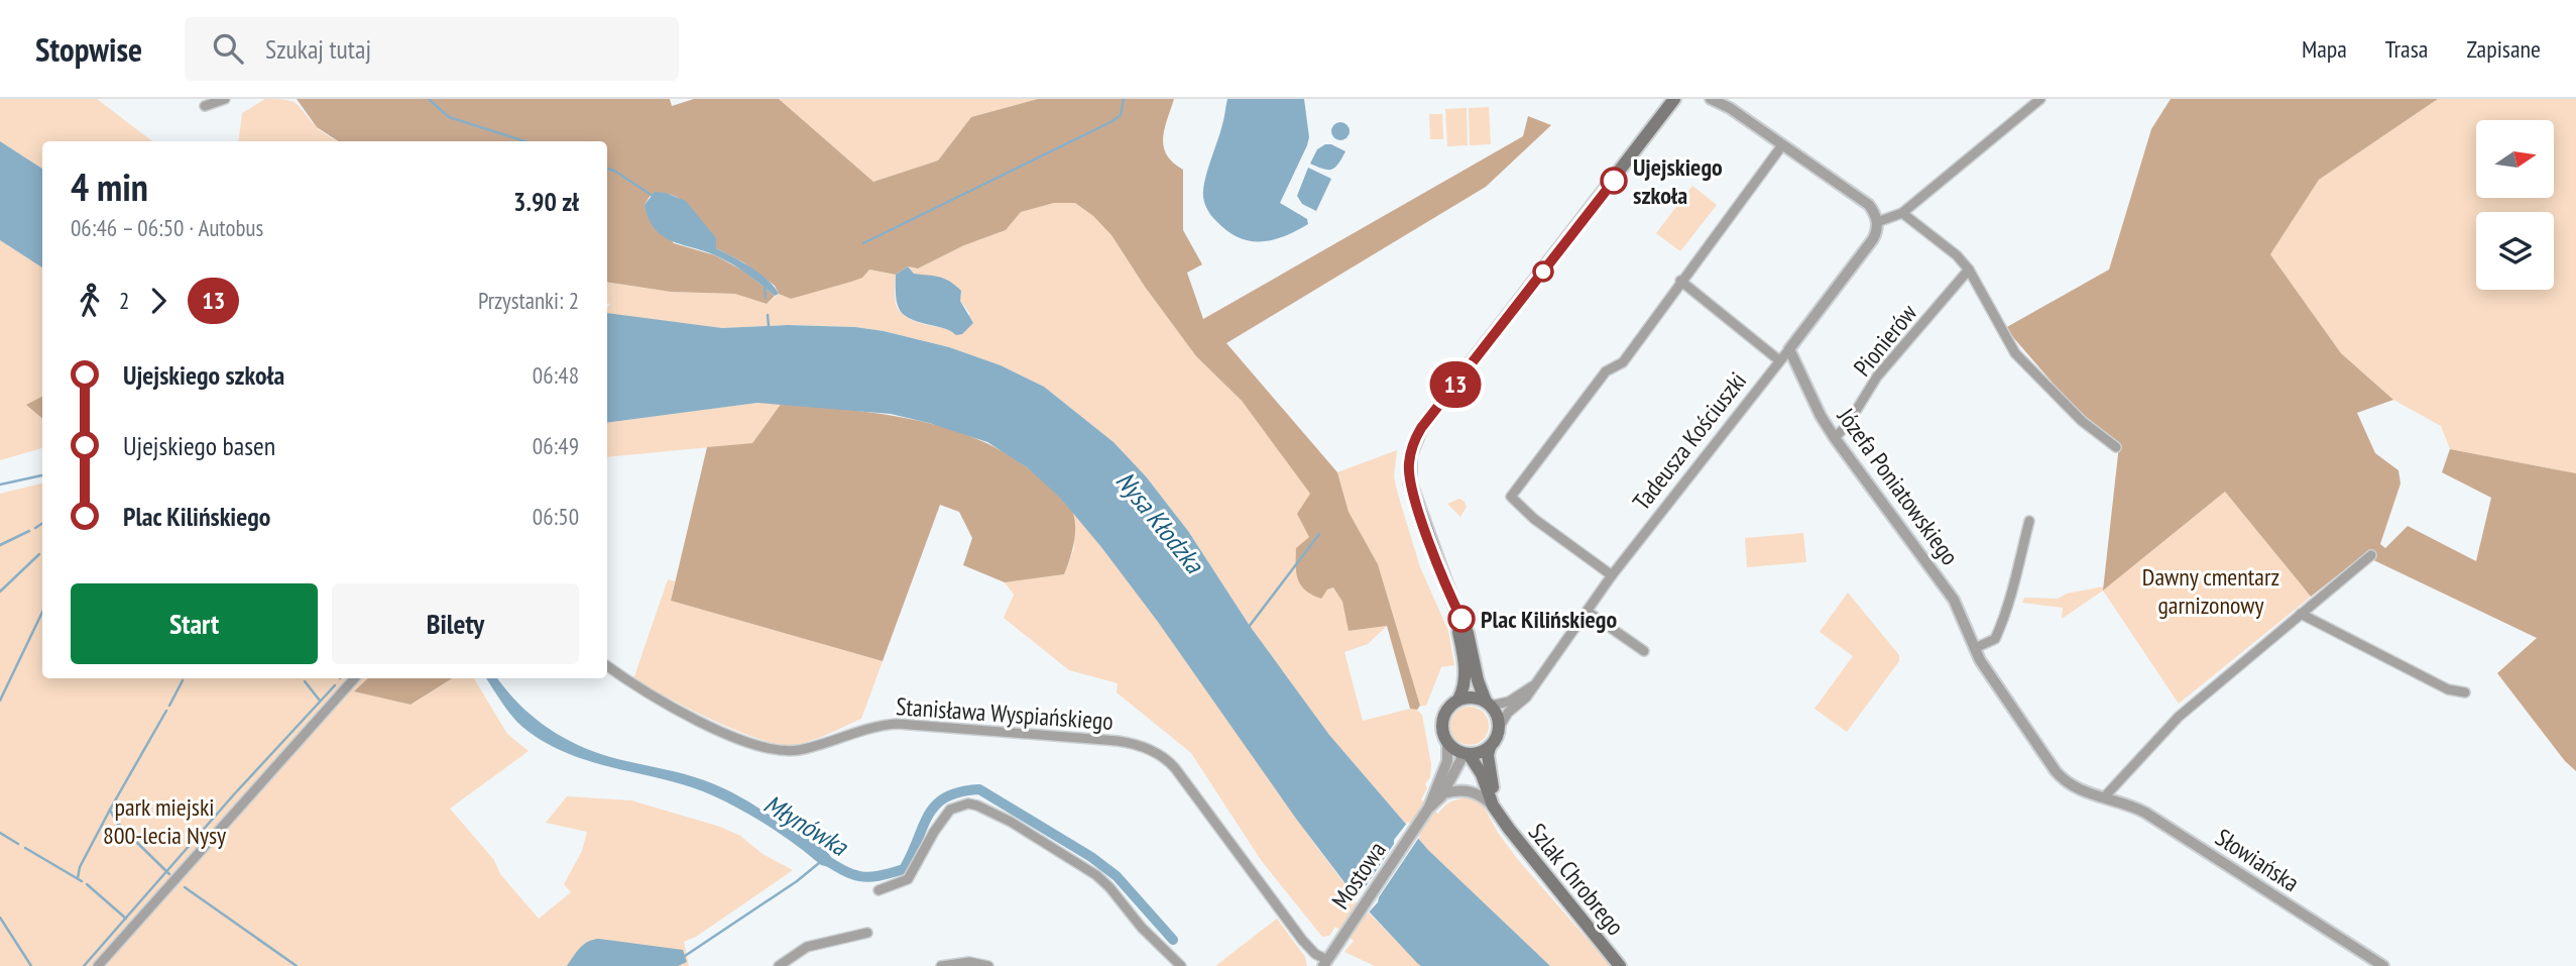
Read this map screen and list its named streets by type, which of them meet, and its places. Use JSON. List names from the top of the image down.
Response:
{
  "streets": {
    "main road": ["Szlak Chrobrego"],
    "street": [
      "Pionierów",
      "Tadeusza Kościuszki",
      "Józefa Poniatowskiego",
      "Stanisława Wyspiańskiego",
      "Słowiańska",
      "Mostowa"
    ]
  },
  "crossings": [
    ["Pionierów", "Józefa Poniatowskiego"],
    ["Tadeusza Kościuszki", "Józefa Poniatowskiego"],
    ["Tadeusza Kościuszki", "Mostowa"],
    ["Tadeusza Kościuszki", "Szlak Chrobrego"],
    ["Józefa Poniatowskiego", "Słowiańska"],
    ["Stanisława Wyspiańskiego", "Mostowa"],
    ["Mostowa", "Szlak Chrobrego"]
  ],
  "water": ["Nysa Kłodzka", "Młynówka"],
  "parks": ["Dawny cmentarz garnizonowy", "park miejski 800-lecia Nysy"],
  "places": ["Ujejskiego szkoła", "Plac Kilińskiego"],
  "lines": ["bus line 13"],
  "north": "right",
  "page": {
    "header": "Stopwise",
    "search": "Szukaj tutaj",
    "nav": ["Mapa", "Trasa", "Zapisane"],
    "on_map": "13",
    "heading": ["4 min", "06:46 – 06:50 · Autobus", "3.90 zł"],
    "legs": ["2", "13", "Przystanki: 2"],
    "list": [
      {
        "name": "Ujejskiego szkoła",
        "value": "06:48"
      },
      {
        "name": "Ujejskiego basen",
        "value": "06:49"
      },
      {
        "name": "Plac Kilińskiego",
        "value": "06:50"
      }
    ],
    "buttons": ["Start", "Bilety"]
  }
}
